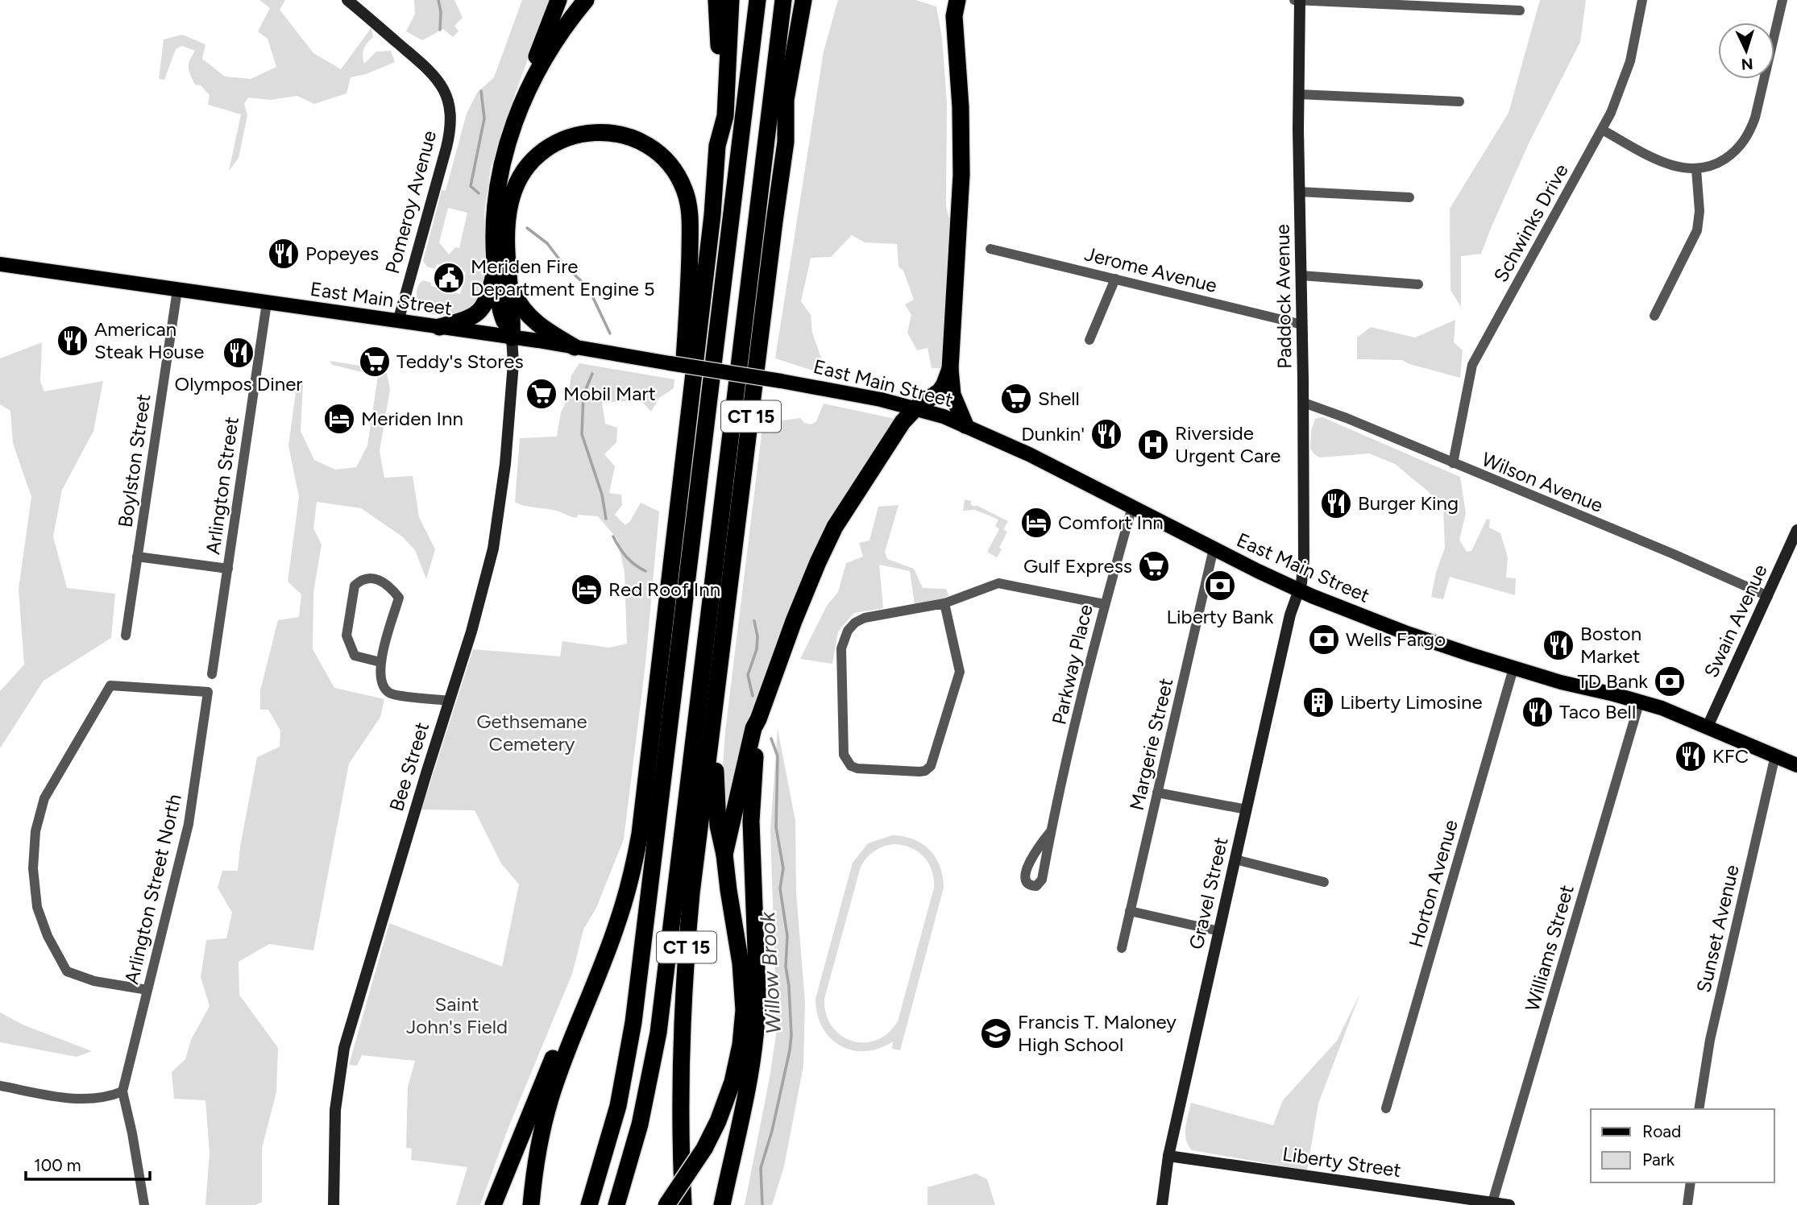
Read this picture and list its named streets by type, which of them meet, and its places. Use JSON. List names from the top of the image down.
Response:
{
  "streets": {
    "highway": ["CT 15"],
    "main road": [
      "Pomeroy Avenue",
      "Paddock Avenue",
      "East Main Street",
      "Swain Avenue",
      "Bee Street",
      "Gravel Street",
      "Liberty Street"
    ],
    "street": [
      "Schwinks Drive",
      "Jerome Avenue",
      "Boylston Street",
      "Wilson Avenue",
      "Arlington Street",
      "Parkway Place",
      "Margerie Street",
      "Horton Avenue",
      "Arlington Street North",
      "Sunset Avenue",
      "Williams Street"
    ]
  },
  "crossings": [
    ["Pomeroy Avenue", "East Main Street"],
    ["Schwinks Drive", "Wilson Avenue"],
    ["Jerome Avenue", "Paddock Avenue"],
    ["Paddock Avenue", "East Main Street"],
    ["Paddock Avenue", "Wilson Avenue"],
    ["Paddock Avenue", "Gravel Street"],
    ["East Main Street", "Boylston Street"],
    ["East Main Street", "Arlington Street"],
    ["East Main Street", "Swain Avenue"],
    ["East Main Street", "Parkway Place"],
    ["East Main Street", "Margerie Street"],
    ["East Main Street", "Bee Street"],
    ["East Main Street", "Horton Avenue"],
    ["East Main Street", "Gravel Street"],
    ["East Main Street", "Sunset Avenue"],
    ["East Main Street", "Williams Street"],
    ["Wilson Avenue", "Swain Avenue"],
    ["Gravel Street", "Liberty Street"],
    ["Williams Street", "Liberty Street"]
  ],
  "water": ["Willow Brook"],
  "parks": ["Gethsemane Cemetery", "Saint John's Field"],
  "places": {
    "restaurant": [
      "Popeyes",
      "American Steak House",
      "Olympos Diner",
      "Dunkin'",
      "Burger King",
      "Boston Market",
      "Taco Bell",
      "KFC"
    ],
    "public building": ["Meriden Fire Department Engine 5"],
    "supermarket": [
      "Teddy's Stores",
      "Mobil Mart",
      "Shell",
      "Gulf Express"
    ],
    "hotel": ["Meriden Inn", "Comfort Inn", "Red Roof Inn"],
    "hospital": ["Riverside Urgent Care"],
    "bank": ["Liberty Bank", "Wells Fargo", "TD Bank"],
    "building": ["Liberty Limosine"],
    "school or university": ["Francis T. Maloney High School"]
  },
  "legend": ["Road", "Park"],
  "scale_bar": "100 m",
  "north": "bottom"
}
